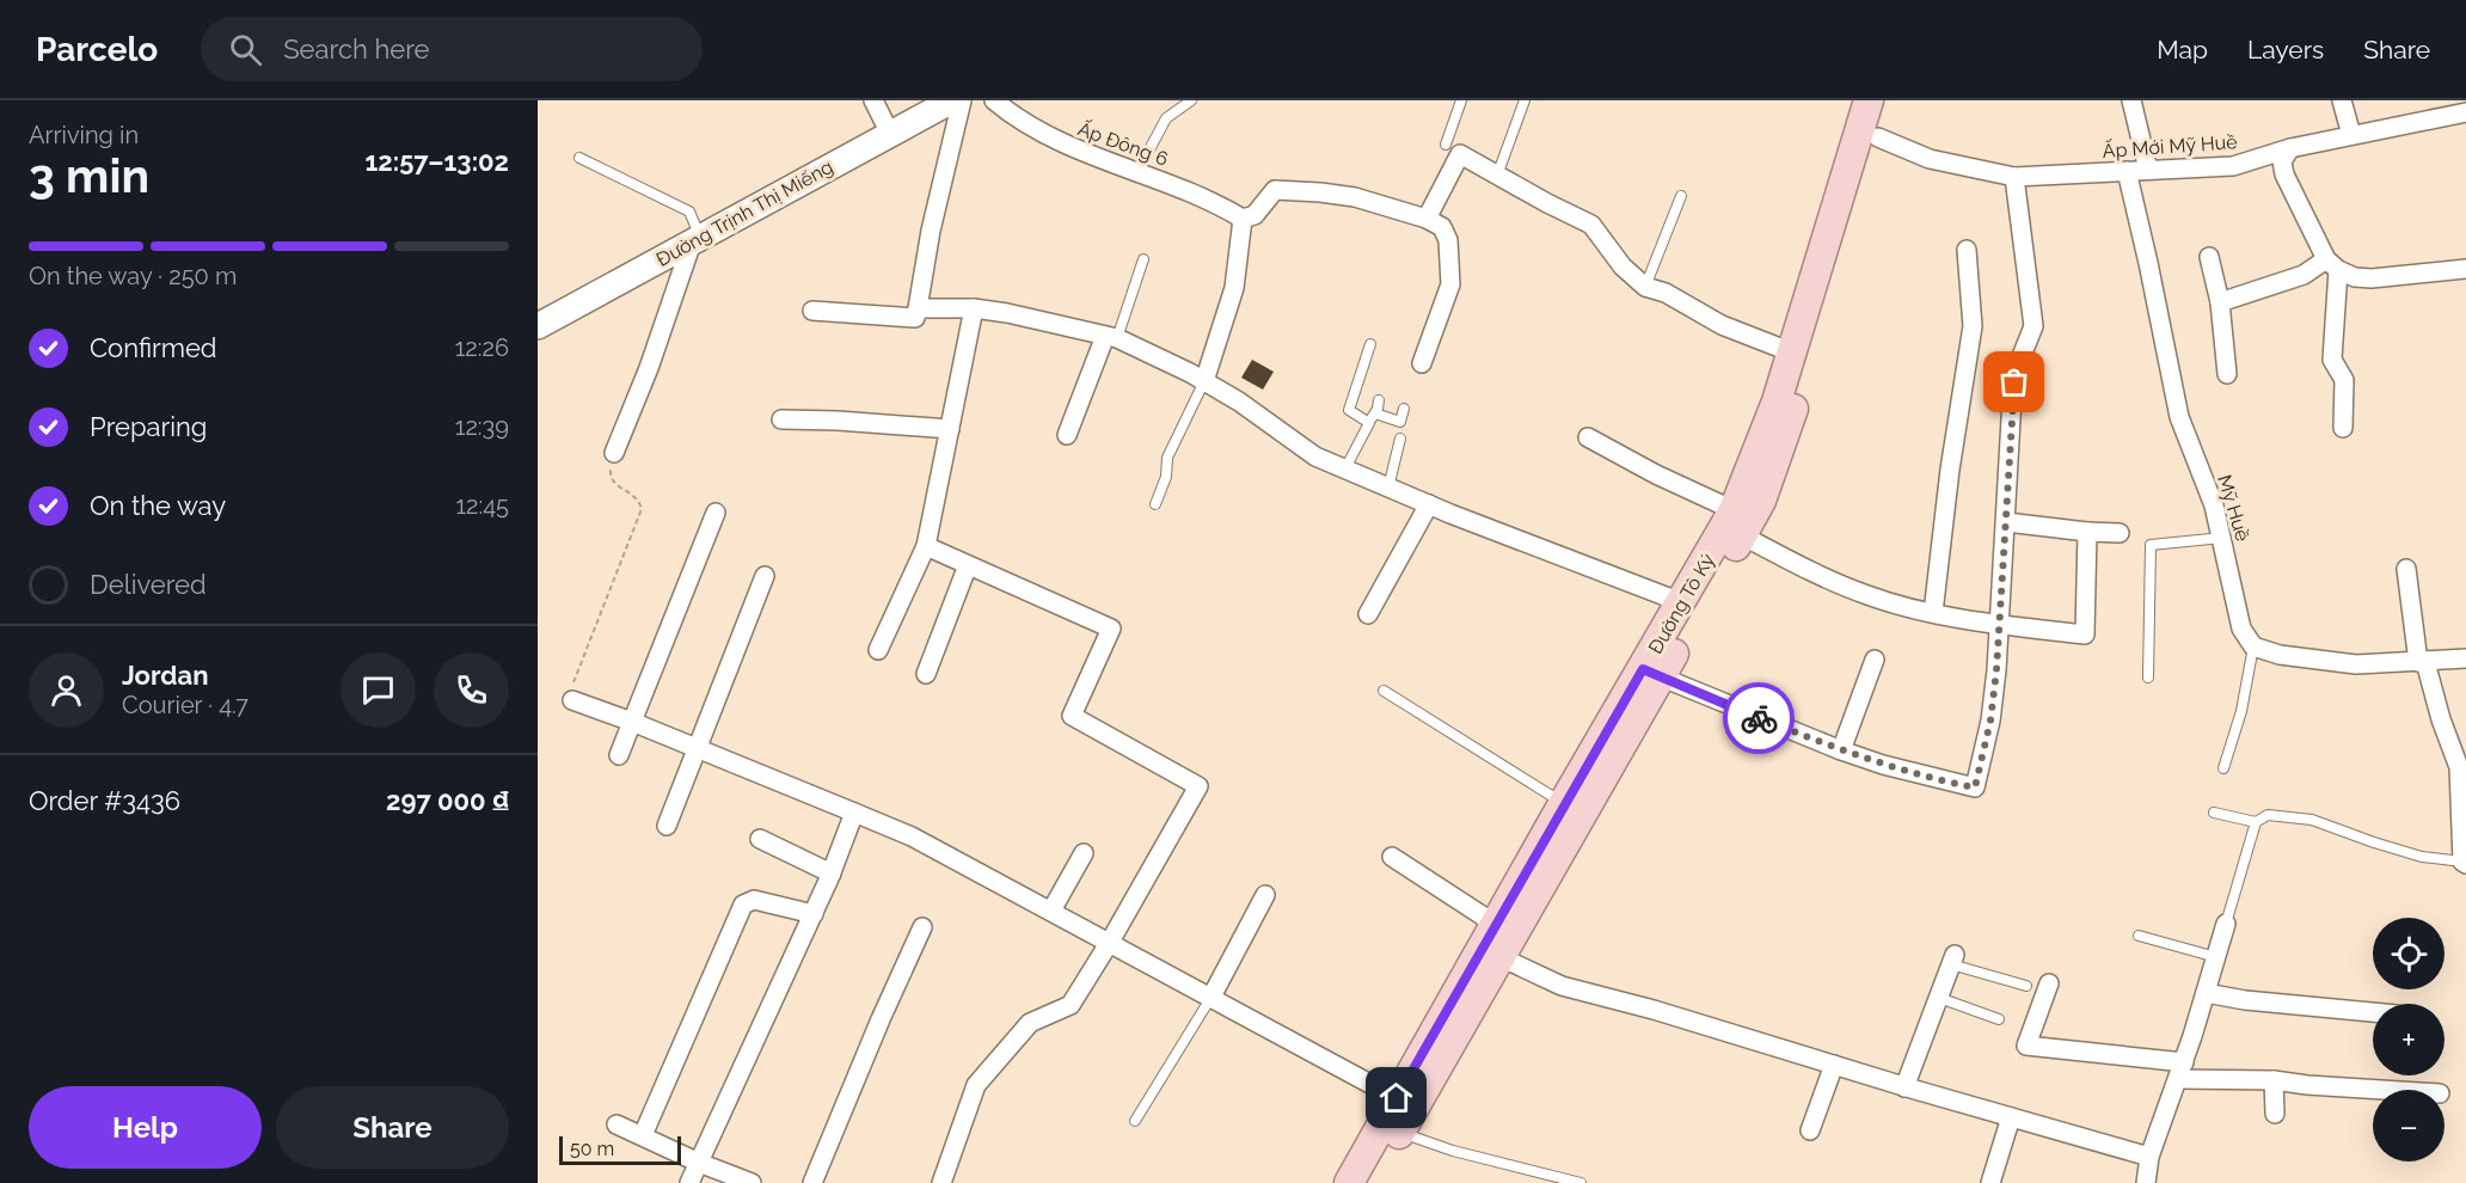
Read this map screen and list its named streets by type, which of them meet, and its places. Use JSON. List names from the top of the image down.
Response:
{
  "streets": {
    "main road": ["Đường Trịnh Thị Miếng", "Đường Tô Ký"],
    "street": ["Ấp Đông 6", "Ấp Mới Mỹ Huề", "Mỹ Huề"]
  },
  "crossings": [
    ["Ấp Mới Mỹ Huề", "Mỹ Huề"],
    ["Ấp Mới Mỹ Huề", "Đường Tô Ký"]
  ],
  "scale_bar": "50 m",
  "page": {
    "header": "Parcelo",
    "search": "Search here",
    "nav": ["Map", "Layers", "Share"],
    "heading": ["3 min", "Arriving in", "12:57–13:02"],
    "panel": [
      "Jordan",
      "Courier · 4.7",
      "Order #3436",
      "297 000 ₫"
    ],
    "bar": "On the way · 250 m",
    "list": [
      ["Confirmed", "12:26"],
      ["Preparing", "12:39"],
      ["On the way", "12:45"],
      "Delivered"
    ],
    "map_buttons": ["+", "−"],
    "buttons": ["Help", "Share"],
    "scale": "50 m"
  }
}
